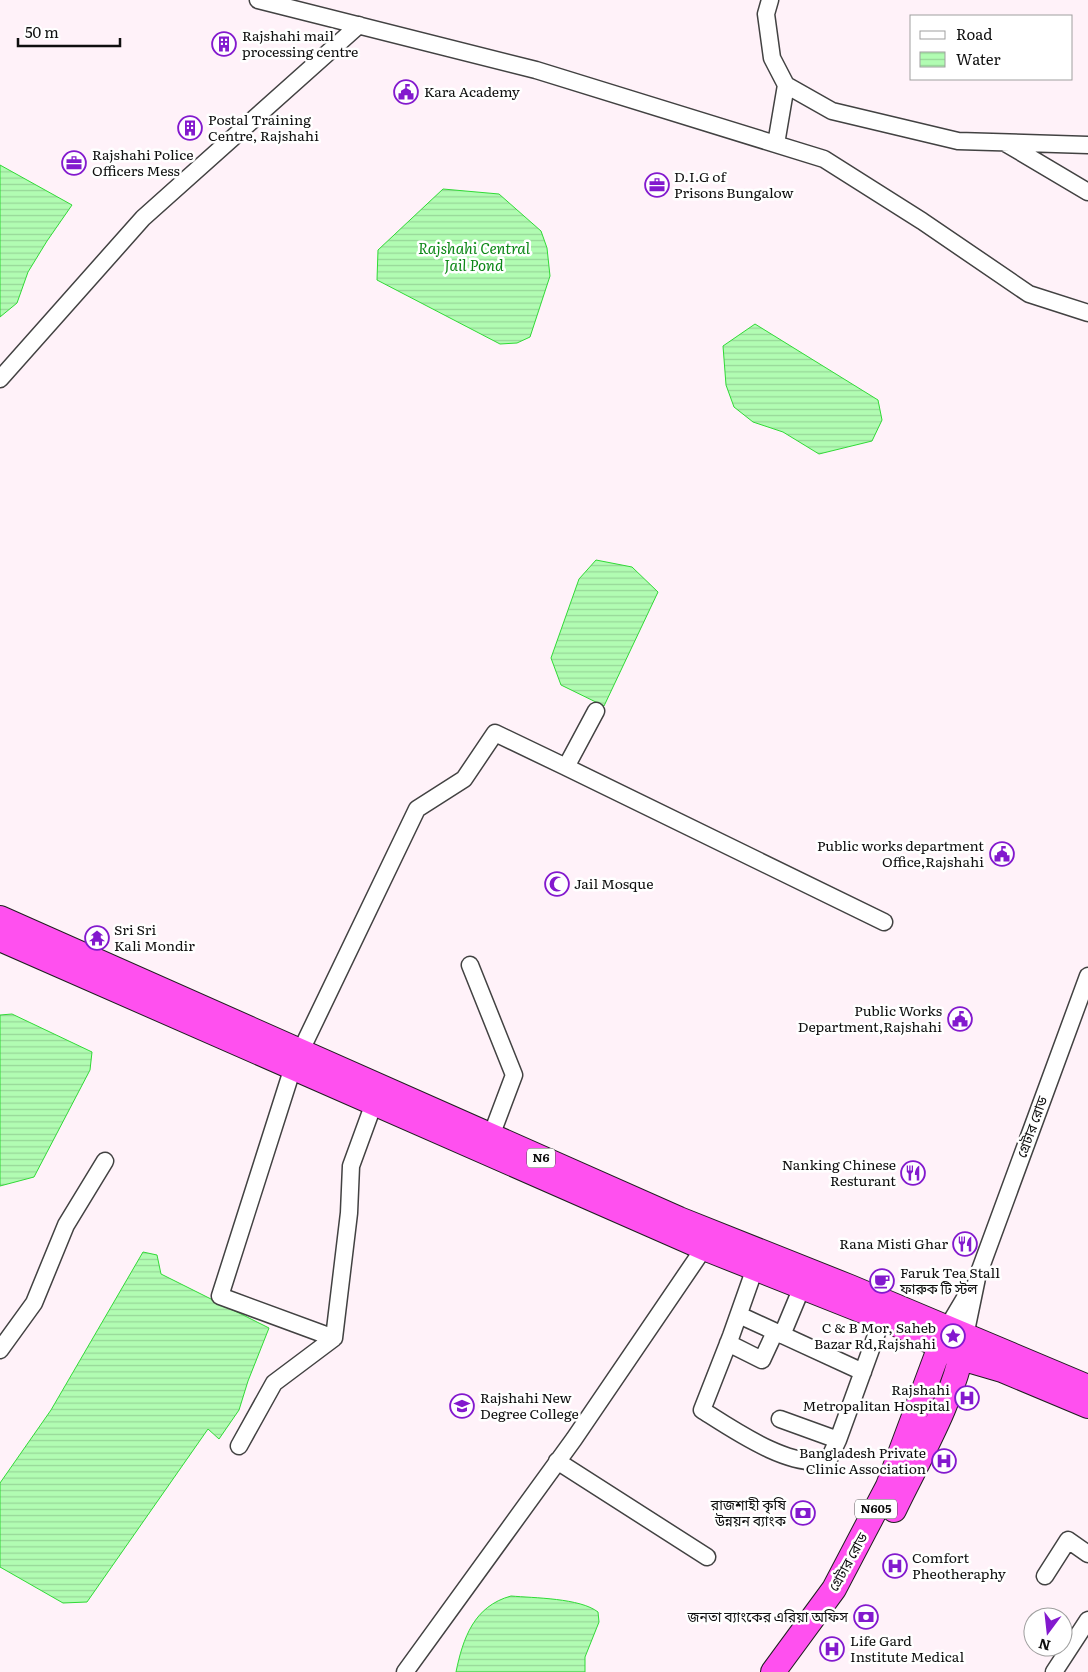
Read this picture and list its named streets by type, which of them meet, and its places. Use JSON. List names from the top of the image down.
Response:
{
  "streets": {
    "highway": ["গ্রেটার রোড", "N6", "N605"]
  },
  "crossings": [
    ["গ্রেটার রোড", "N6"]
  ],
  "water": ["Rajshahi Central Jail Pond"],
  "places": {
    "building": ["Rajshahi mail processing centre", "Postal Training Centre, Rajshahi"],
    "public building": ["Kara Academy", "Public works department Office,Rajshahi", "Public Works Department,Rajshahi"],
    "office": ["Rajshahi Police Officers Mess", "D.I.G of Prisons Bungalow"],
    "mosque": ["Jail Mosque"],
    "temple": ["Sri Sri Kali Mondir"],
    "restaurant": ["Nanking Chinese Resturant", "Rana Misti Ghar"],
    "cafe": ["Faruk Tea Stall ফারুক টি স্টল"],
    "place": ["C & B Mor, Saheb Bazar Rd,Rajshahi"],
    "hospital": [
      "Rajshahi Metropalitan Hospital",
      "Bangladesh Private Clinic Association",
      "Comfort Pheotheraphy",
      "Life Gard Institute Medical"
    ],
    "school or university": ["Rajshahi New Degree College"],
    "bank": ["রাজশাহী কৃষি উন্নয়ন ব্যাংক", "জনতা ব্যাংকের এরিয়া অফিস"]
  },
  "legend": ["Road", "Water"],
  "scale_bar": "50 m",
  "north": "bottom"
}
